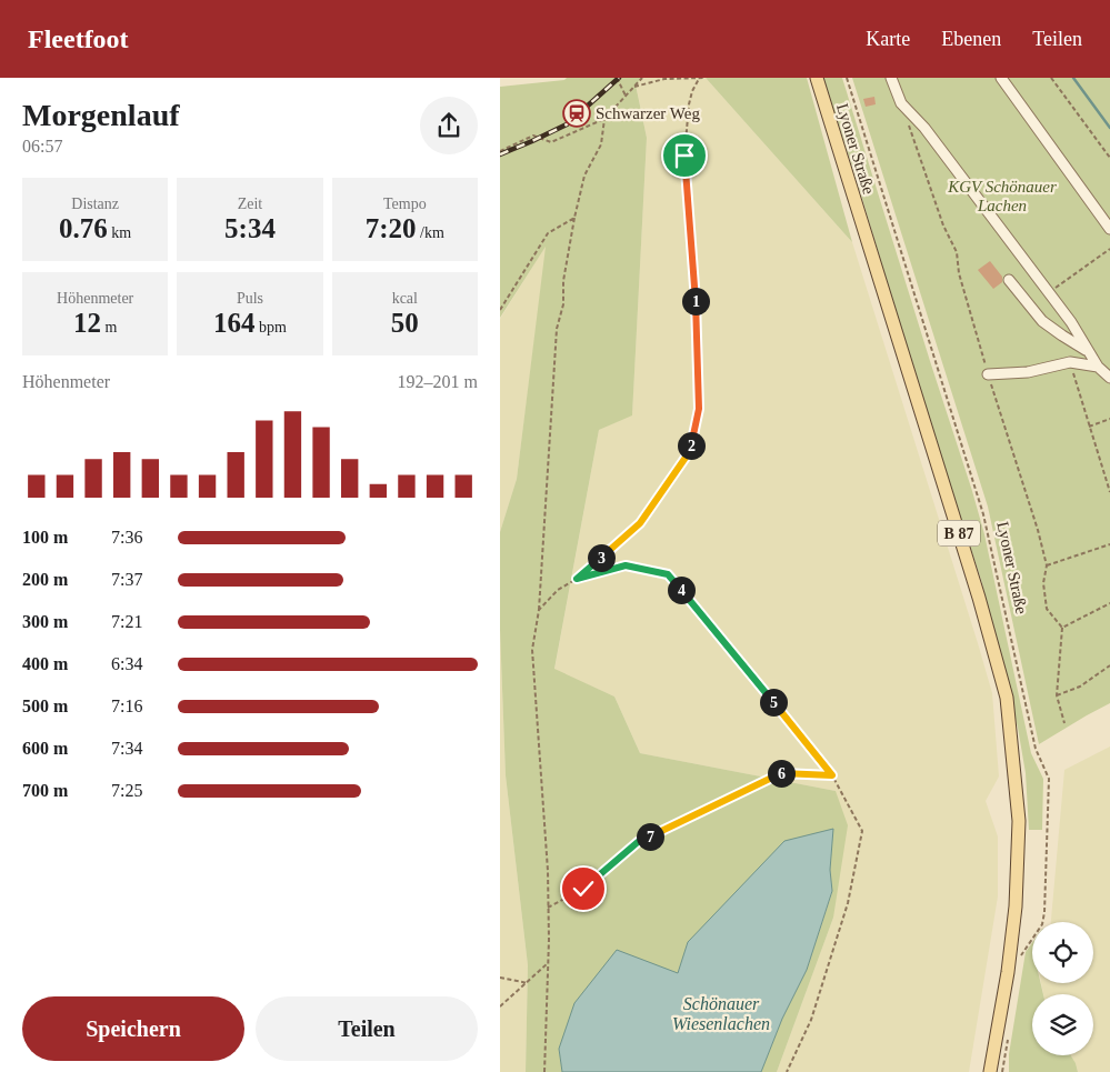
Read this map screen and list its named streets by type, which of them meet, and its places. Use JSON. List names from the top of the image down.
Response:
{
  "streets": {
    "main road": ["Lyoner Straße", "B 87"]
  },
  "water": ["Schönauer Wiesenlachen"],
  "parks": ["KGV Schönauer Lachen"],
  "places": {
    "station": ["Schwarzer Weg"]
  },
  "page": {
    "header": "Fleetfoot",
    "nav": ["Karte", "Ebenen", "Teilen"],
    "heading": ["Morgenlauf", "06:57"],
    "stats": [
      ["Distanz", "0.76 km"],
      ["Zeit", "5:34"],
      ["Tempo", "7:20 /km"],
      ["Höhenmeter", "12 m"],
      ["Puls", "164 bpm"],
      ["kcal", "50"]
    ],
    "pins": [
      "1",
      "2",
      "3",
      "4",
      "5",
      "6",
      "7"
    ],
    "chart": ["Höhenmeter", "192–201 m"],
    "list": [
      {
        "name": "100 m",
        "note": "7:36"
      },
      {
        "name": "200 m",
        "note": "7:37"
      },
      {
        "name": "300 m",
        "note": "7:21"
      },
      {
        "name": "400 m",
        "note": "6:34"
      },
      {
        "name": "500 m",
        "note": "7:16"
      },
      {
        "name": "600 m",
        "note": "7:34"
      },
      {
        "name": "700 m",
        "note": "7:25"
      }
    ],
    "buttons": ["Speichern", "Teilen"]
  }
}
